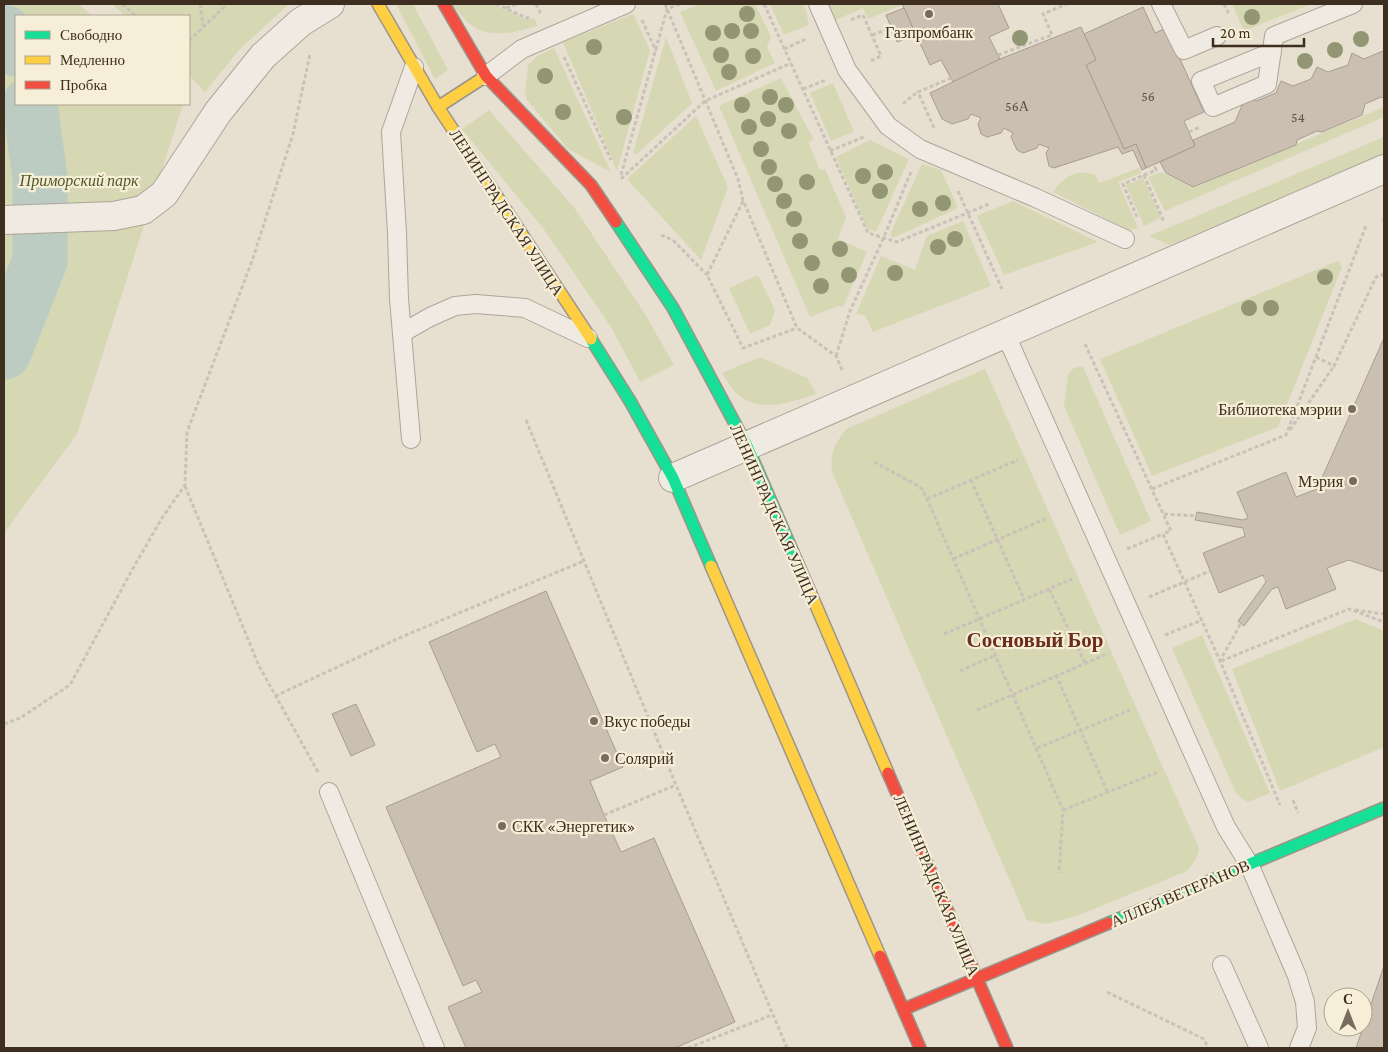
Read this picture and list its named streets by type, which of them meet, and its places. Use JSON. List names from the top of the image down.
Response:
{
  "streets": {
    "main road": ["ЛЕНИНГРАДСКАЯ УЛИЦА", "АЛЛЕЯ ВЕТЕРАНОВ"]
  },
  "crossings": [
    ["ЛЕНИНГРАДСКАЯ УЛИЦА", "АЛЛЕЯ ВЕТЕРАНОВ"]
  ],
  "districts": ["Сосновый Бор"],
  "parks": ["Приморский парк"],
  "places": [
    "Газпромбанк",
    "Библиотека мэрии",
    "Мэрия",
    "Вкус победы",
    "Солярий",
    "СКК «Энергетик»"
  ],
  "house_numbers": ["56", "56А", "54"],
  "legend": ["Свободно", "Медленно", "Пробка"],
  "scale_bar": "20 m",
  "north": "top"
}
